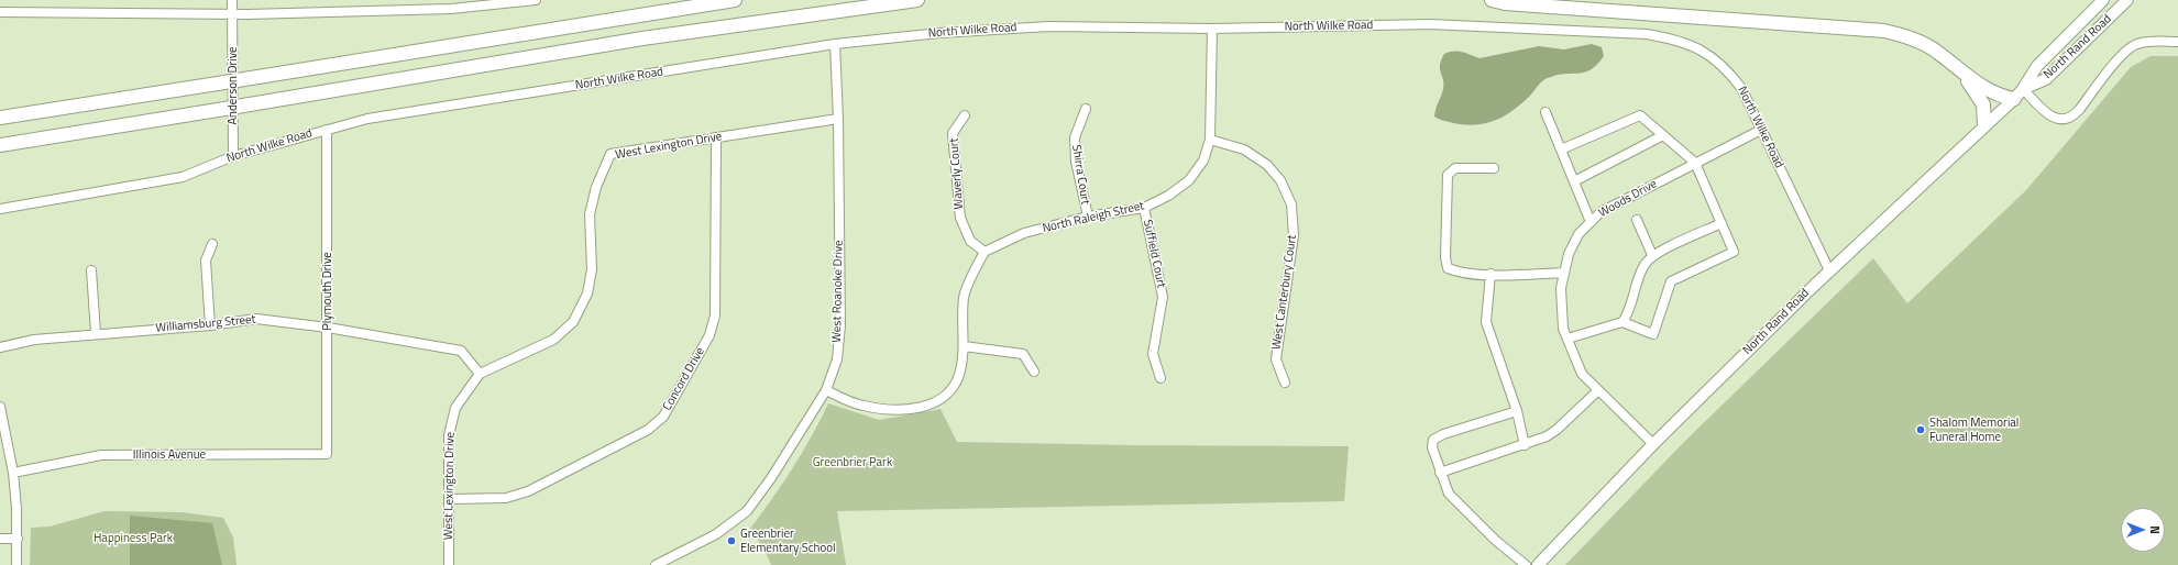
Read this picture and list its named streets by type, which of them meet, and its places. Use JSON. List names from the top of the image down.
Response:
{
  "streets": {
    "main road": ["North Rand Road"],
    "street": [
      "North Wilke Road",
      "Anderson Drive",
      "West Lexington Drive",
      "Waverly Court",
      "Shirra Court",
      "Woods Drive",
      "North Raleigh Street",
      "Suffield Court",
      "Plymouth Drive",
      "West Roanoke Drive",
      "West Canterbury Court",
      "Williamsburg Street",
      "Concord Drive",
      "Illinois Avenue"
    ]
  },
  "crossings": [
    ["North Wilke Road", "North Rand Road"],
    ["North Wilke Road", "Anderson Drive"],
    ["North Wilke Road", "Woods Drive"],
    ["North Wilke Road", "North Raleigh Street"],
    ["North Wilke Road", "Plymouth Drive"],
    ["North Wilke Road", "West Roanoke Drive"],
    ["North Rand Road", "Woods Drive"],
    ["West Lexington Drive", "West Roanoke Drive"],
    ["West Lexington Drive", "Williamsburg Street"],
    ["West Lexington Drive", "Concord Drive"],
    ["Waverly Court", "North Raleigh Street"],
    ["Shirra Court", "North Raleigh Street"],
    ["North Raleigh Street", "Suffield Court"],
    ["North Raleigh Street", "West Canterbury Court"],
    ["Plymouth Drive", "Williamsburg Street"],
    ["Plymouth Drive", "Illinois Avenue"]
  ],
  "parks": ["Greenbrier Park", "Happiness Park"],
  "places": ["Shalom Memorial Funeral Home", "Greenbrier Elementary School"],
  "north": "right"
}
